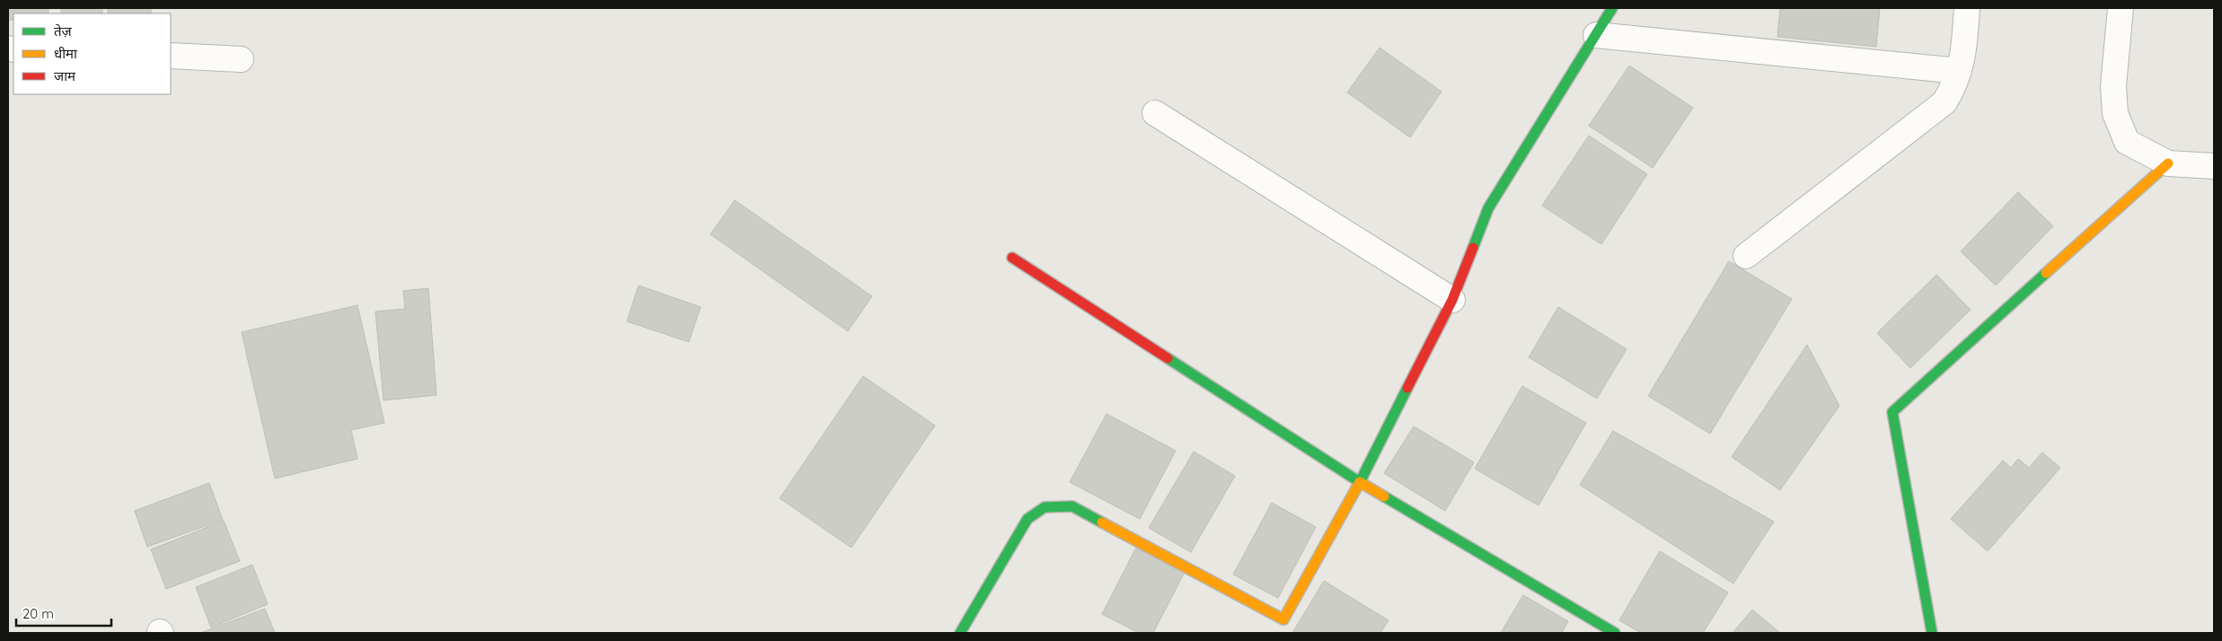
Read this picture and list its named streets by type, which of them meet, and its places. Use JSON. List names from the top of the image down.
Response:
{
  "legend": ["तेज़", "धीमा", "जाम"],
  "scale_bar": "20 m"
}
